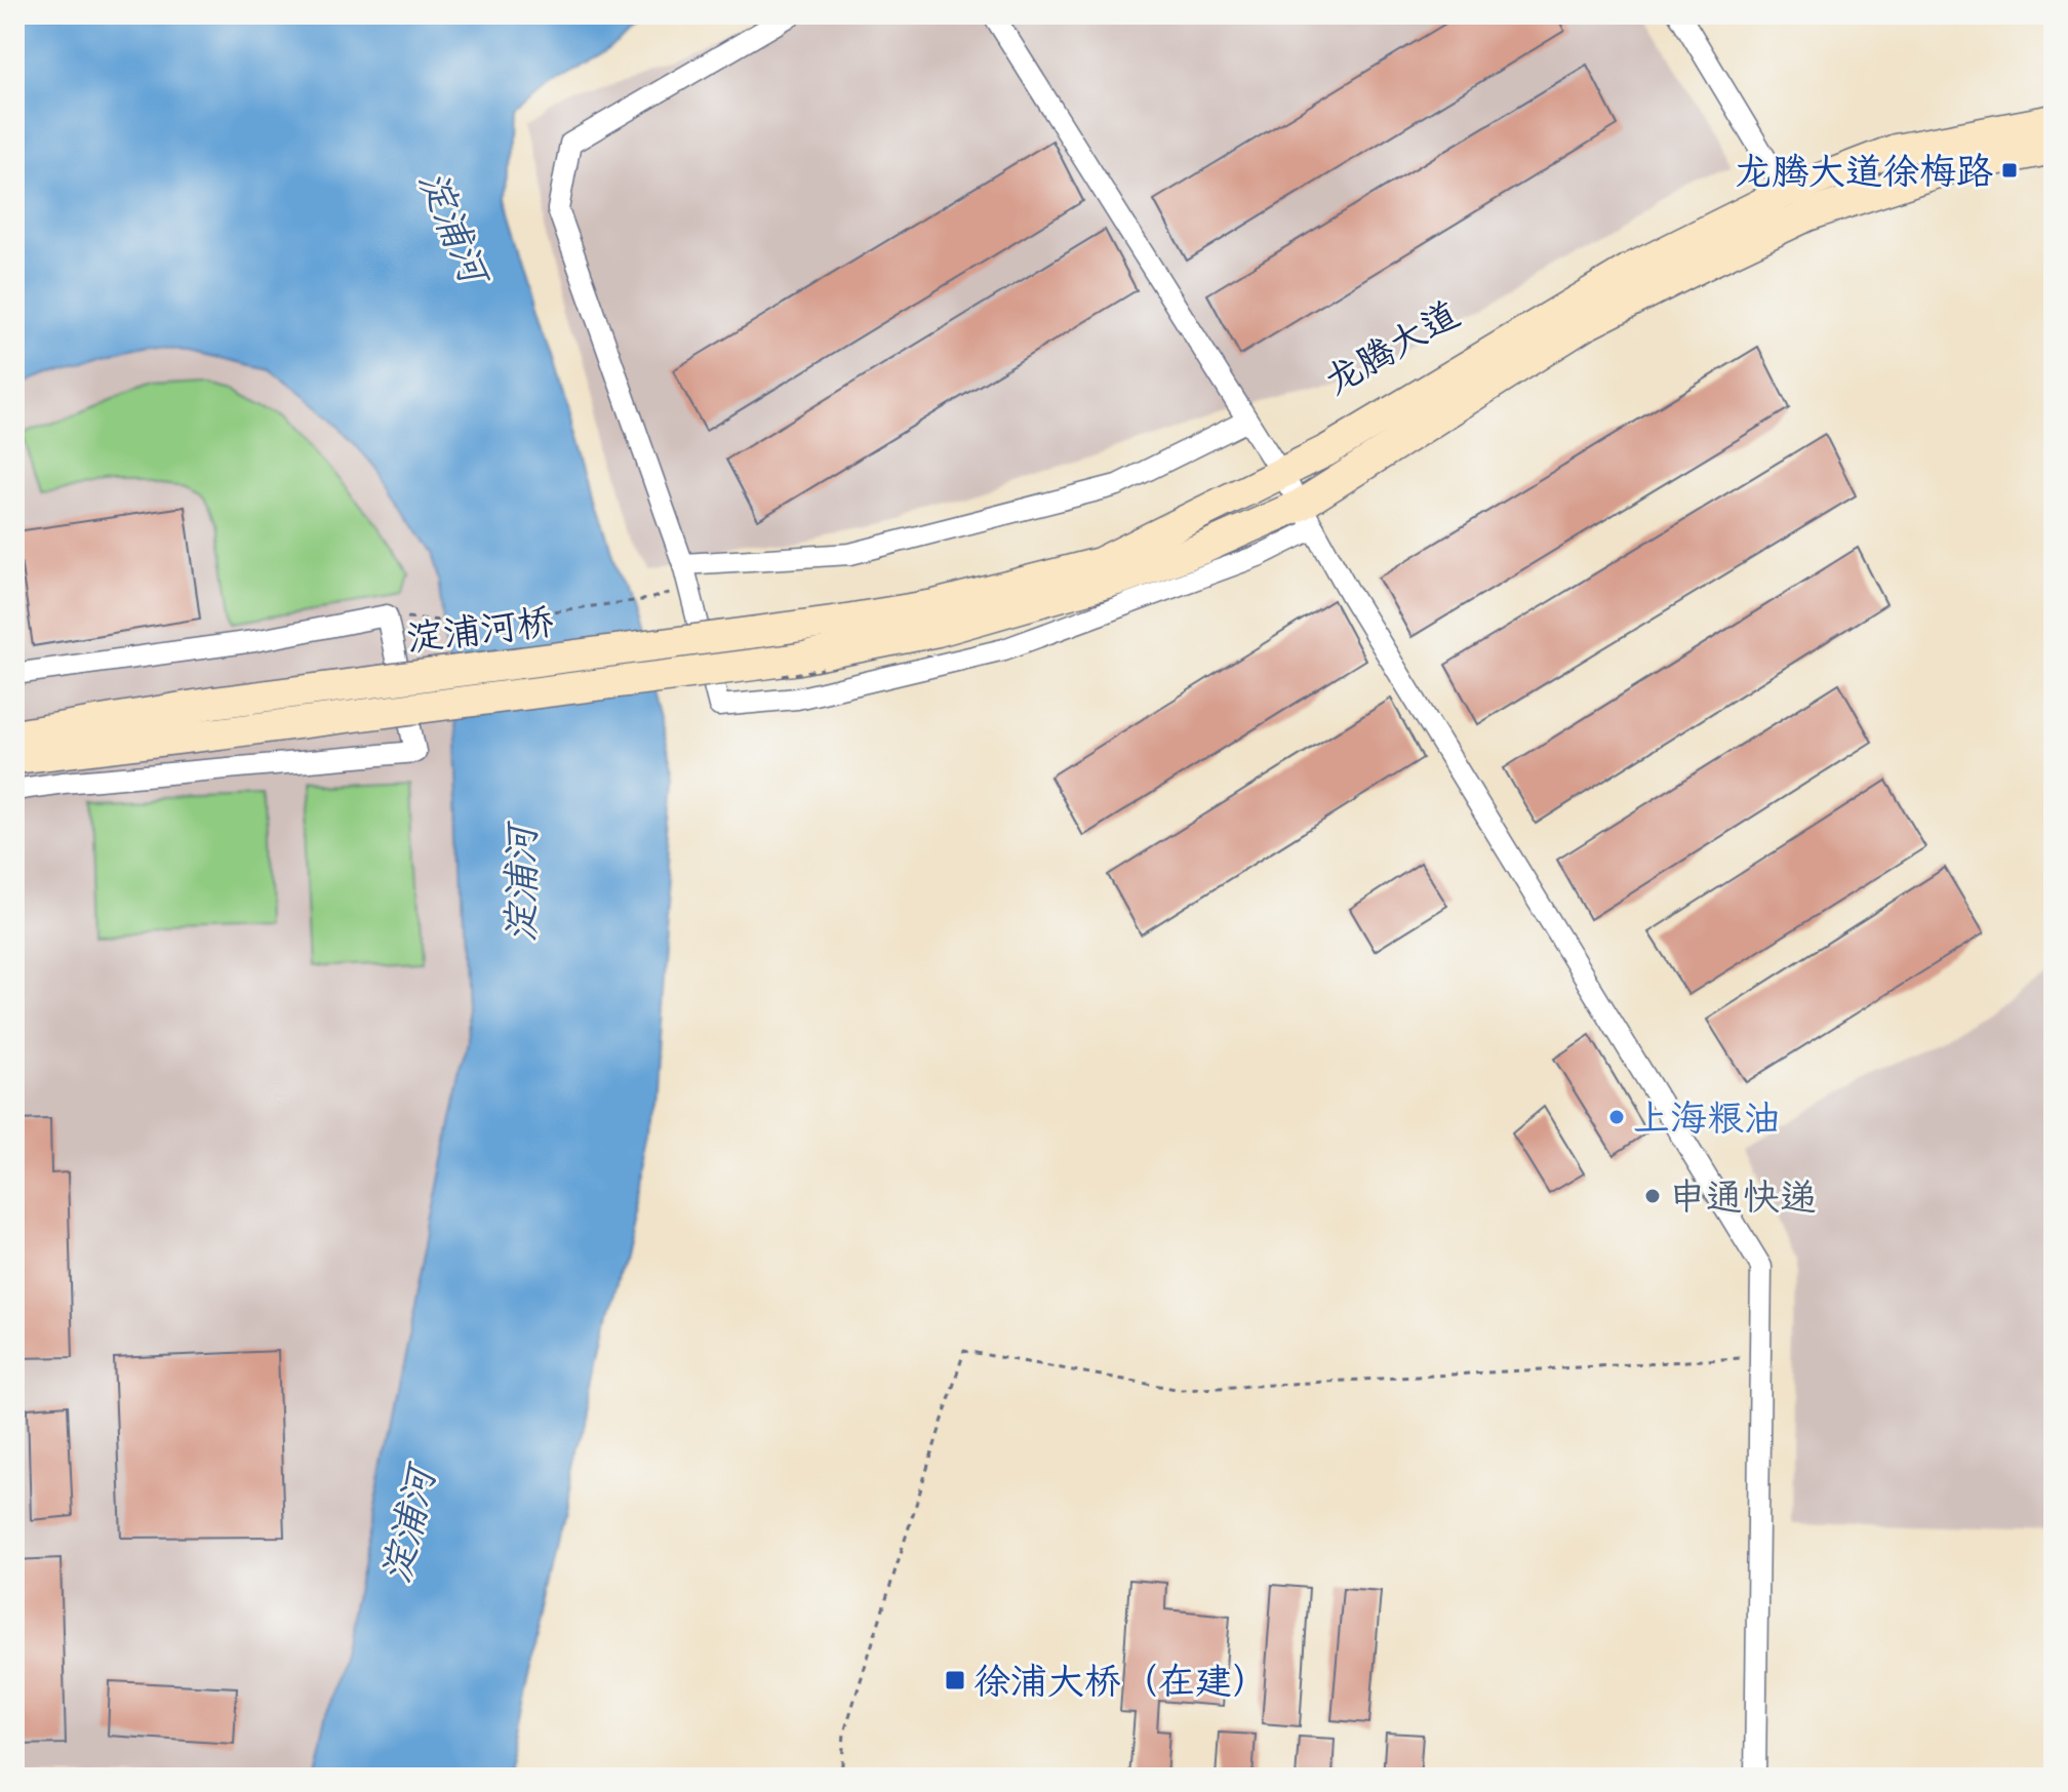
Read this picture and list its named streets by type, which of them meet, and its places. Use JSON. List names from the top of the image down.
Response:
{
  "streets": {
    "main road": ["龙腾大道", "淀浦河桥"]
  },
  "crossings": [
    ["龙腾大道", "淀浦河桥"]
  ],
  "water": ["淀浦河"],
  "places": {
    "transit": ["龙腾大道徐梅路", "徐浦大桥（在建）"],
    "other": ["上海粮油", "申通快递"]
  }
}
